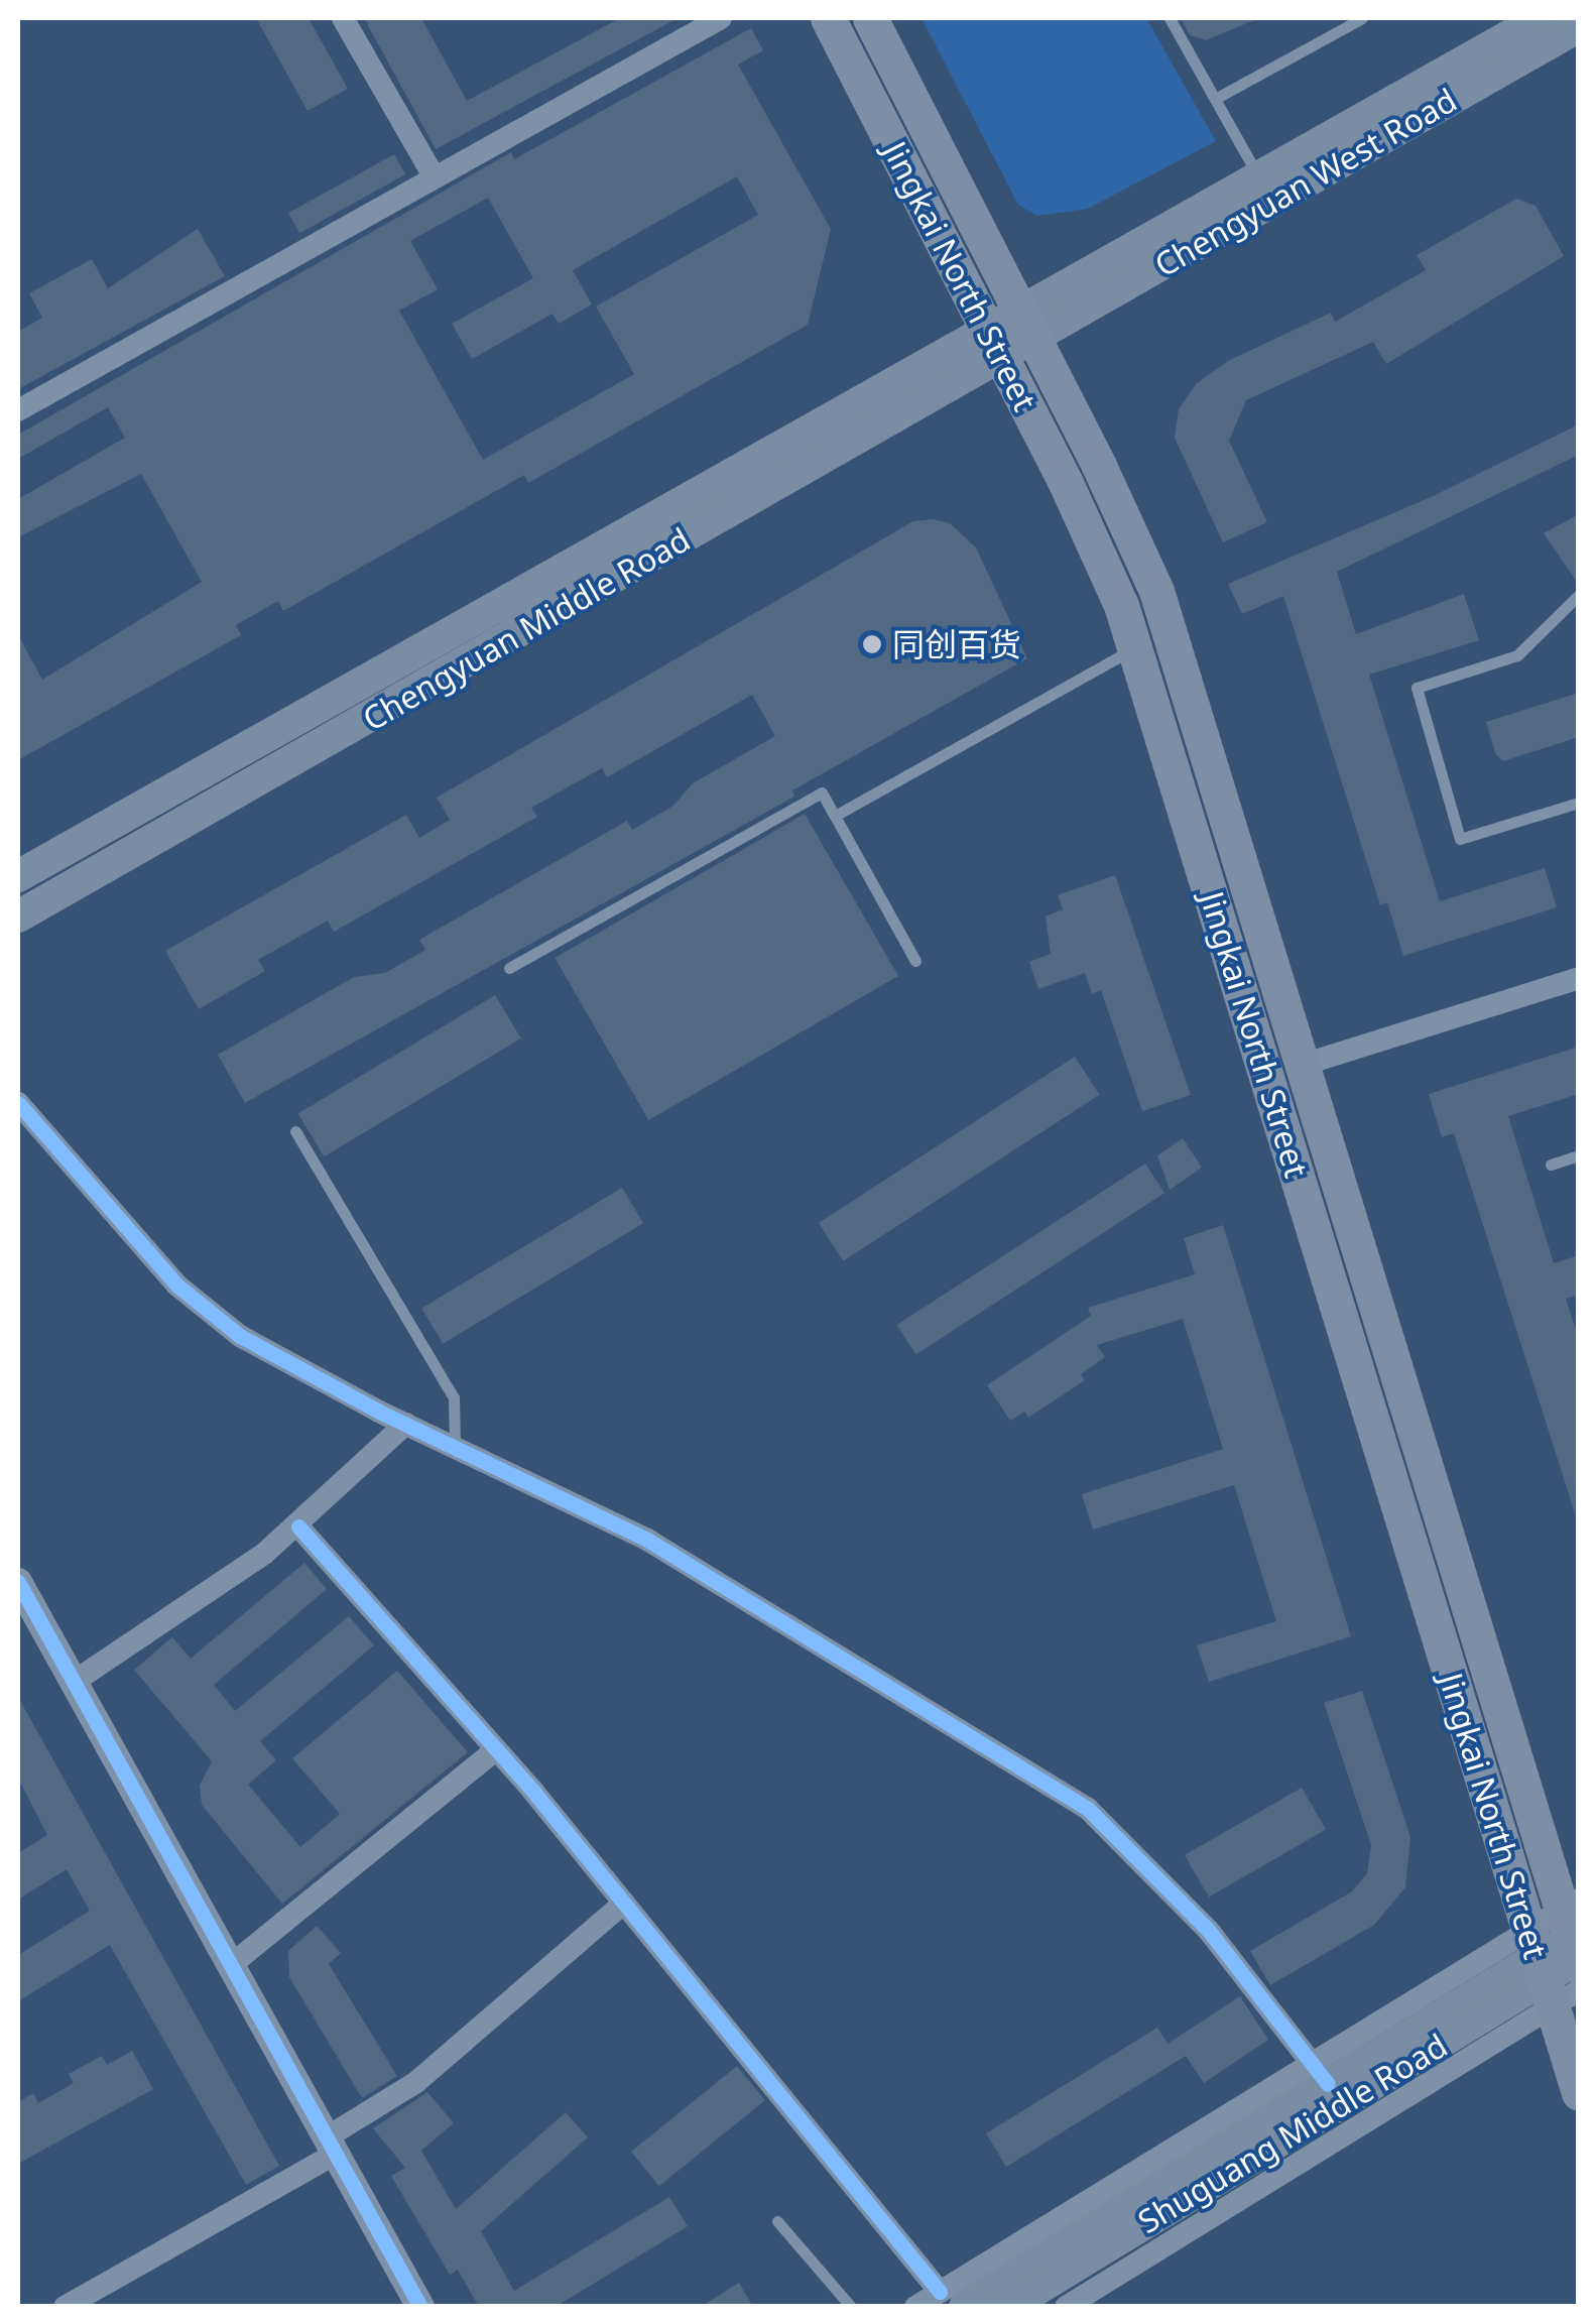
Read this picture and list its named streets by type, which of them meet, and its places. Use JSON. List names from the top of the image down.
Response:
{
  "streets": {
    "main road": [
      "Chengyuan West Road",
      "Jingkai North Street",
      "Chengyuan Middle Road",
      "Shuguang Middle Road"
    ]
  },
  "crossings": [
    ["Chengyuan West Road", "Jingkai North Street"],
    ["Chengyuan West Road", "Chengyuan Middle Road"],
    ["Jingkai North Street", "Chengyuan Middle Road"],
    ["Jingkai North Street", "Shuguang Middle Road"]
  ],
  "places": ["同创百货"]
}
